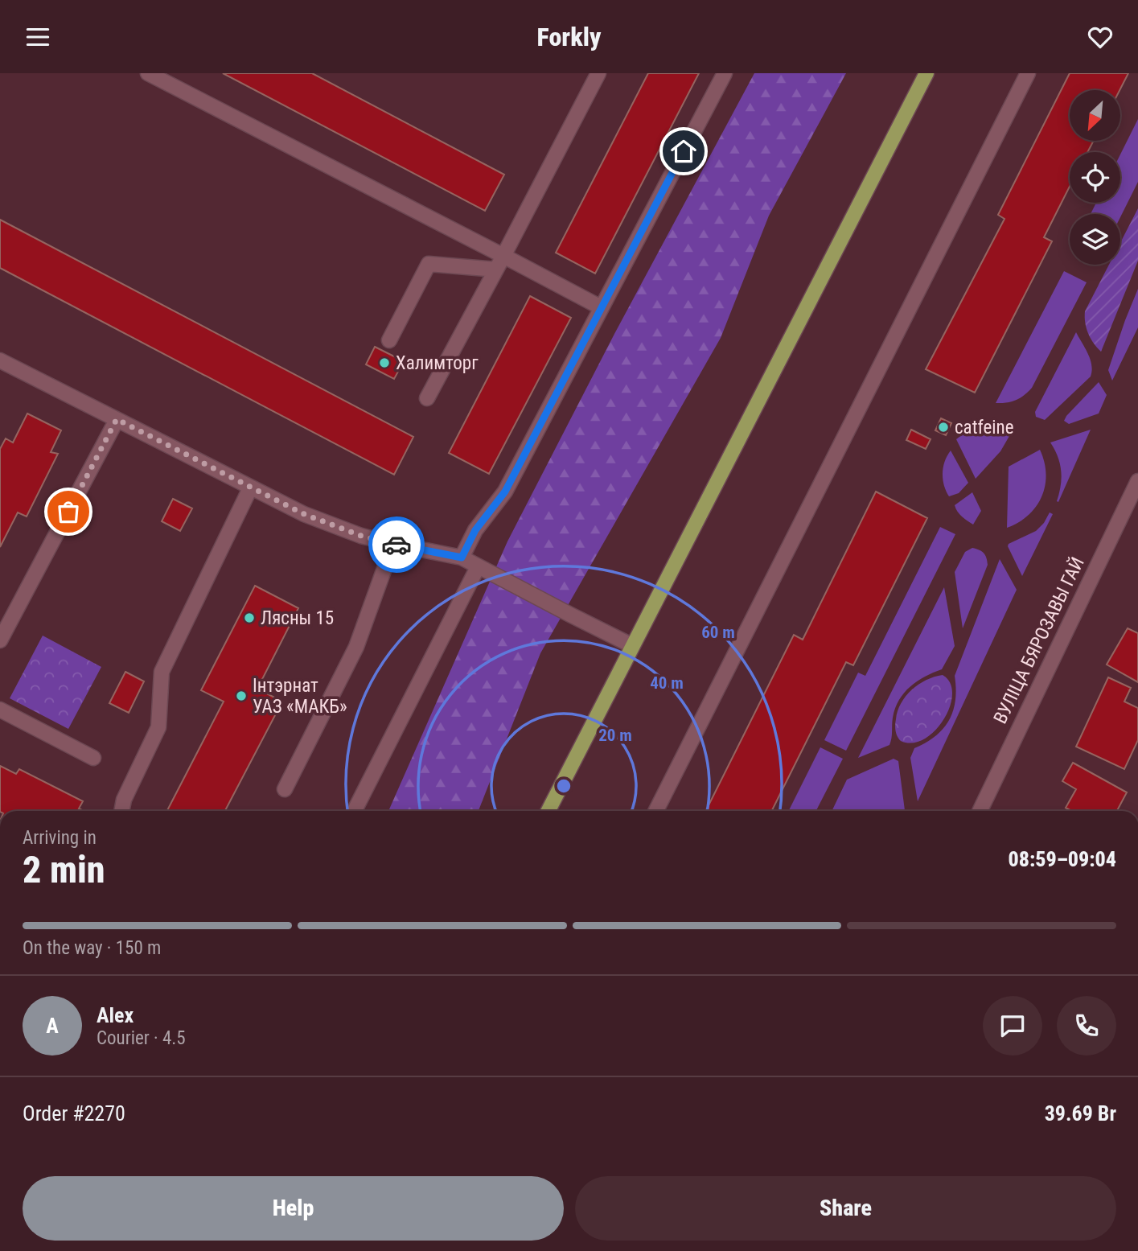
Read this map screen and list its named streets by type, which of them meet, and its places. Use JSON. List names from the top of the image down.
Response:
{
  "streets": {
    "street": ["ВУЛІЦА БЯРОЗАВЫ ГАЙ"]
  },
  "places": [
    "Халимторг",
    "catfeine",
    "Лясны 15",
    "Інтэрнат УАЗ «МАКБ»"
  ],
  "north": "bottom left",
  "page": {
    "header": "Forkly",
    "heading": ["2 min", "Arriving in", "08:59–09:04"],
    "panel": [
      "Alex",
      "Courier · 4.5",
      "Order #2270",
      "39.69 Br"
    ],
    "bar": "On the way · 150 m",
    "round": "A",
    "buttons": ["Help", "Share"]
  },
  "rings": ["60 m", "40 m", "20 m"]
}
